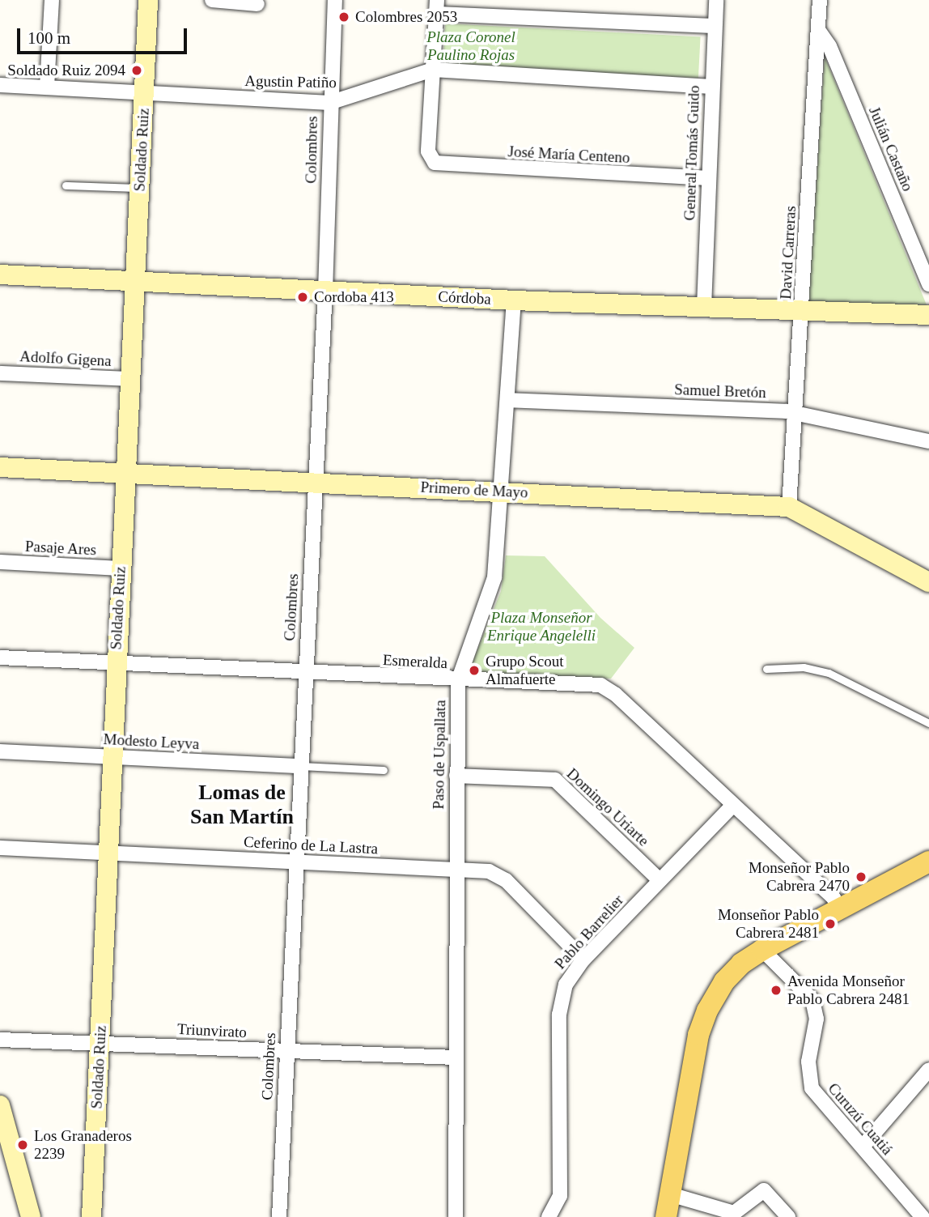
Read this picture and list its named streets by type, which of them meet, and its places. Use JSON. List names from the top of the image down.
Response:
{
  "streets": {
    "main road": ["Soldado Ruiz", "Córdoba", "Primero de Mayo"],
    "street": [
      "Agustin Patiño",
      "Julián Castaño",
      "Colombres",
      "General Tomás Guido",
      "José María Centeno",
      "David Carreras",
      "Adolfo Gigena",
      "Samuel Bretón",
      "Pasaje Ares",
      "Esmeralda",
      "Modesto Leyva",
      "Paso de Uspallata",
      "Domingo Uriarte",
      "Ceferino de La Lastra",
      "Pablo Barrelier",
      "Triunvirato",
      "Curuzú Cuatiá"
    ]
  },
  "crossings": [
    ["Agustin Patiño", "Soldado Ruiz"],
    ["Agustin Patiño", "Colombres"],
    ["Agustin Patiño", "General Tomás Guido"],
    ["Agustin Patiño", "José María Centeno"],
    ["Julián Castaño", "David Carreras"],
    ["Soldado Ruiz", "Córdoba"],
    ["Soldado Ruiz", "Adolfo Gigena"],
    ["Soldado Ruiz", "Primero de Mayo"],
    ["Soldado Ruiz", "Pasaje Ares"],
    ["Soldado Ruiz", "Esmeralda"],
    ["Soldado Ruiz", "Modesto Leyva"],
    ["Soldado Ruiz", "Ceferino de La Lastra"],
    ["Soldado Ruiz", "Triunvirato"],
    ["Colombres", "Córdoba"],
    ["Colombres", "Primero de Mayo"],
    ["Colombres", "Esmeralda"],
    ["Colombres", "Modesto Leyva"],
    ["Colombres", "Ceferino de La Lastra"],
    ["Colombres", "Triunvirato"],
    ["General Tomás Guido", "José María Centeno"],
    ["General Tomás Guido", "Córdoba"],
    ["David Carreras", "Córdoba"],
    ["David Carreras", "Samuel Bretón"],
    ["David Carreras", "Primero de Mayo"],
    ["Córdoba", "Paso de Uspallata"],
    ["Samuel Bretón", "Paso de Uspallata"],
    ["Primero de Mayo", "Paso de Uspallata"],
    ["Esmeralda", "Paso de Uspallata"],
    ["Esmeralda", "Pablo Barrelier"],
    ["Paso de Uspallata", "Domingo Uriarte"],
    ["Paso de Uspallata", "Ceferino de La Lastra"],
    ["Paso de Uspallata", "Triunvirato"],
    ["Domingo Uriarte", "Pablo Barrelier"],
    ["Ceferino de La Lastra", "Pablo Barrelier"]
  ],
  "districts": ["Lomas de San Martín"],
  "parks": ["Plaza Coronel Paulino Rojas", "Plaza Monseñor Enrique Angelelli"],
  "places": [
    "Colombres 2053",
    "Soldado Ruiz 2094",
    "Cordoba 413",
    "Grupo Scout Almafuerte",
    "Monseñor Pablo Cabrera 2470",
    "Monseñor Pablo Cabrera 2481",
    "Avenida Monseñor Pablo Cabrera 2481",
    "Los Granaderos 2239"
  ],
  "scale_bar": "100 m"
}
